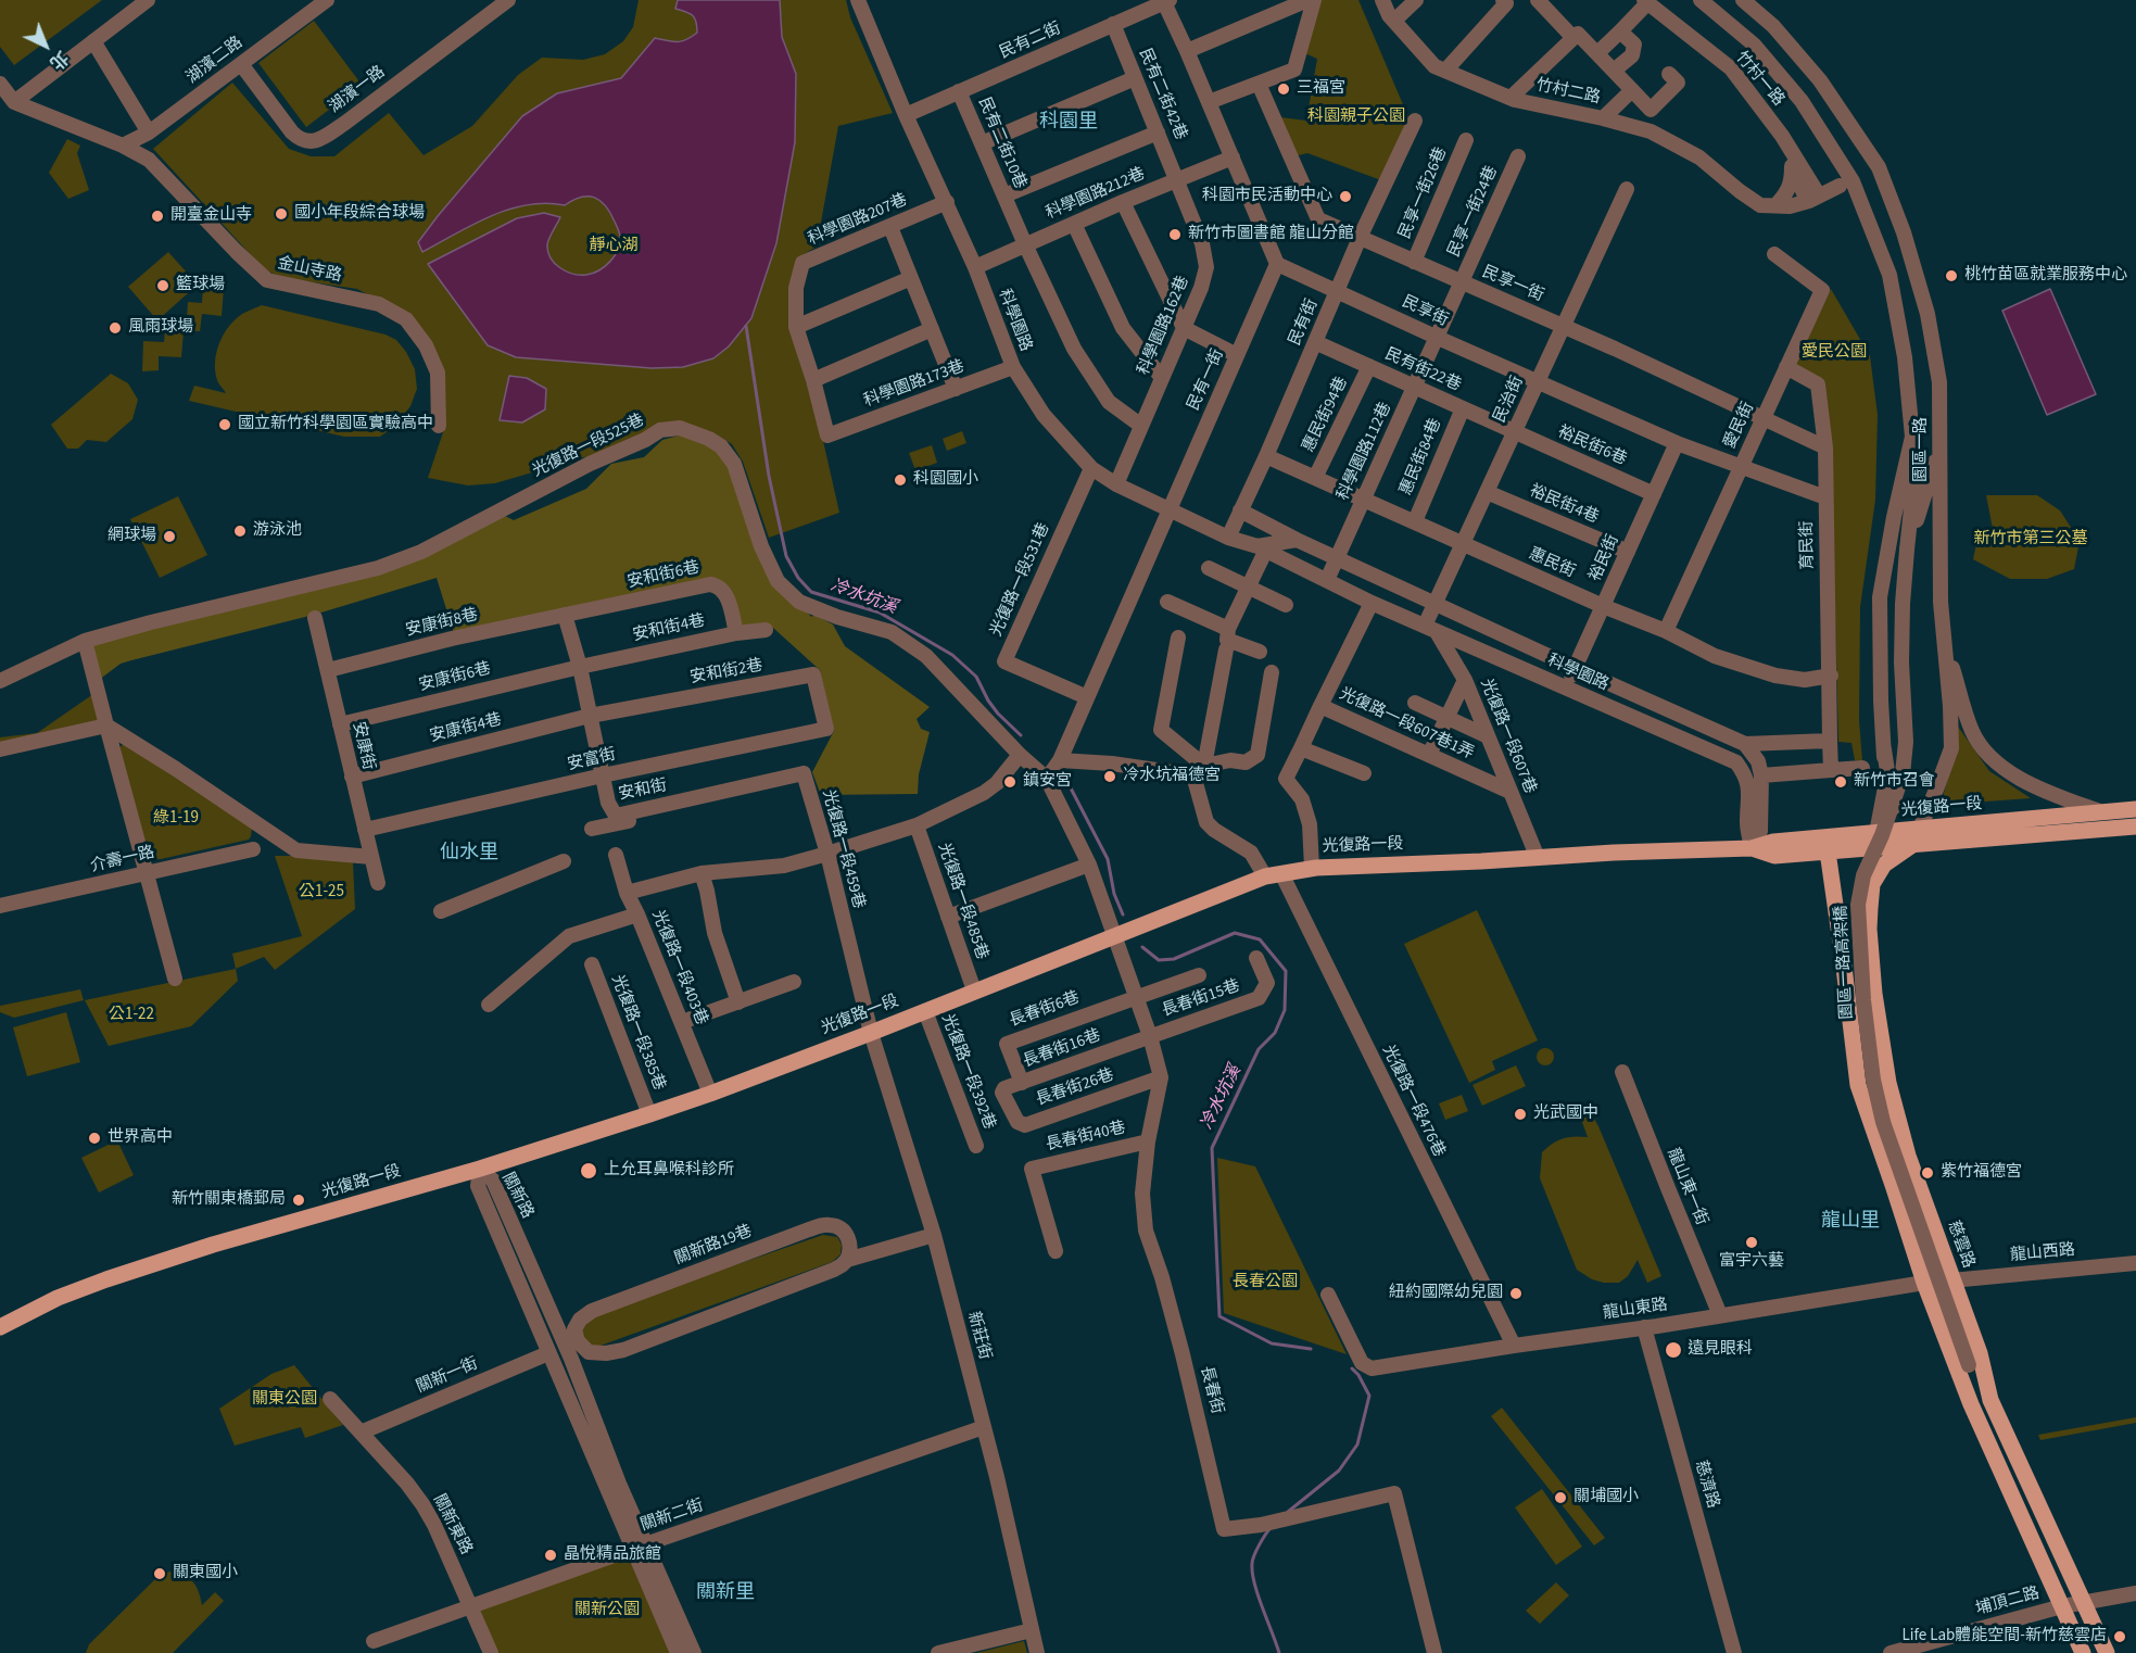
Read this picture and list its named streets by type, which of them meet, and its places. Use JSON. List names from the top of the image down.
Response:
{
  "streets": {
    "main road": ["光復路一段", "慈雲路"],
    "street": [
      "民有二街",
      "湖濱二路",
      "竹村一路",
      "湖濱一路",
      "竹村二路",
      "民有二街42巷",
      "民有二街10巷",
      "民享一街26巷",
      "科學園路212巷",
      "民享一街24巷",
      "科學園路207巷",
      "金山寺路",
      "民享一街",
      "民享街",
      "科學園路",
      "民有街",
      "科學園路162巷",
      "民有街22巷",
      "民有一街",
      "科學園路173巷",
      "民治街",
      "惠民街94巷",
      "愛民街",
      "光復路一段525巷",
      "裕民街6巷",
      "園區一路",
      "科學園路112巷",
      "惠民街84巷",
      "裕民街4巷",
      "育民街",
      "裕民街",
      "惠民街",
      "安和街6巷",
      "光復路一段531巷",
      "安康街8巷",
      "安和街4巷",
      "安和街2巷",
      "安康街6巷",
      "光復路一段607巷1弄",
      "安康街4巷",
      "光復路一段607巷",
      "安康街",
      "安富街",
      "安和街",
      "光復路一段459巷",
      "介壽一路",
      "光復路一段485巷",
      "園區一路高架橋",
      "光復路一段403巷",
      "長春街15巷",
      "長春街6巷",
      "光復路一段385巷",
      "長春街16巷",
      "光復路一段392巷",
      "長春街26巷",
      "光復路一段476巷",
      "長春街40巷",
      "龍山東一街",
      "關新路",
      "關新路19巷",
      "龍山西路",
      "龍山東路",
      "新莊街",
      "關新一街",
      "長春街",
      "慈濟路",
      "關新二街",
      "關新東路",
      "埔頂二路"
    ]
  },
  "crossings": [
    ["民有二街", "民有二街42巷"],
    ["民有二街", "民有二街10巷"],
    ["民有二街", "科學園路"],
    ["湖濱二路", "湖濱一路"],
    ["湖濱二路", "金山寺路"],
    ["民有二街42巷", "科學園路212巷"],
    ["民有二街42巷", "科學園路162巷"],
    ["民有二街10巷", "科學園路212巷"],
    ["民有二街10巷", "科學園路162巷"],
    ["民享一街26巷", "民享一街"],
    ["科學園路212巷", "科學園路"],
    ["科學園路212巷", "科學園路162巷"],
    ["民享一街24巷", "民享一街"],
    ["民享一街24巷", "民享街"],
    ["民享一街24巷", "科學園路112巷"],
    ["科學園路207巷", "科學園路"],
    ["科學園路207巷", "科學園路173巷"],
    ["民享一街", "民有街"],
    ["民享一街", "民治街"],
    ["民享一街", "愛民街"],
    ["民享一街", "育民街"],
    ["民享街", "民有街"],
    ["民享街", "民有一街"],
    ["民享街", "民治街"],
    ["民享街", "愛民街"],
    ["民享街", "科學園路112巷"],
    ["民享街", "育民街"],
    ["民享街", "裕民街"],
    ["科學園路", "民有街"],
    ["科學園路", "科學園路162巷"],
    ["科學園路", "民有一街"],
    ["科學園路", "科學園路173巷"],
    ["科學園路", "民治街"],
    ["科學園路", "科學園路112巷"],
    ["科學園路", "育民街"],
    ["科學園路", "裕民街"],
    ["科學園路", "光復路一段531巷"],
    ["科學園路", "光復路一段607巷"],
    ["科學園路", "光復路一段"],
    ["民有街", "民有街22巷"],
    ["民有街", "惠民街"],
    ["民有街22巷", "民治街"],
    ["民有街22巷", "惠民街94巷"],
    ["民有街22巷", "裕民街6巷"],
    ["民有街22巷", "科學園路112巷"],
    ["民有街22巷", "惠民街84巷"],
    ["民治街", "裕民街6巷"],
    ["民治街", "裕民街4巷"],
    ["民治街", "惠民街"],
    ["民治街", "光復路一段607巷"],
    ["惠民街94巷", "惠民街"],
    ["愛民街", "育民街"],
    ["愛民街", "惠民街"],
    ["光復路一段525巷", "光復路一段"],
    ["光復路一段525巷", "長春街"],
    ["裕民街6巷", "裕民街"],
    ["園區一路", "光復路一段"],
    ["園區一路", "慈雲路"],
    ["科學園路112巷", "惠民街"],
    ["惠民街84巷", "惠民街"],
    ["裕民街4巷", "裕民街"],
    ["育民街", "惠民街"],
    ["裕民街", "惠民街"],
    ["安和街6巷", "安康街8巷"],
    ["安和街6巷", "安和街4巷"],
    ["安和街6巷", "安和街"],
    ["安康街8巷", "安康街"],
    ["安康街8巷", "安和街"],
    ["安和街4巷", "安康街6巷"],
    ["安和街4巷", "安和街"],
    ["安和街2巷", "安康街4巷"],
    ["安和街2巷", "安富街"],
    ["安和街2巷", "安和街"],
    ["安康街6巷", "安康街"],
    ["安康街6巷", "安和街"],
    ["光復路一段607巷1弄", "光復路一段607巷"],
    ["光復路一段607巷1弄", "光復路一段"],
    ["安康街4巷", "安康街"],
    ["安康街4巷", "安和街"],
    ["光復路一段607巷", "光復路一段"],
    ["安康街", "安富街"],
    ["安富街", "安和街"],
    ["安和街", "光復路一段459巷"],
    ["光復路一段", "光復路一段459巷"],
    ["光復路一段", "光復路一段485巷"],
    ["光復路一段", "光復路一段403巷"],
    ["光復路一段", "光復路一段385巷"],
    ["光復路一段", "光復路一段392巷"],
    ["光復路一段", "光復路一段476巷"],
    ["光復路一段", "關新路"],
    ["光復路一段", "慈雲路"],
    ["光復路一段", "新莊街"],
    ["光復路一段", "長春街"],
    ["光復路一段459巷", "新莊街"],
    ["長春街15巷", "長春街16巷"],
    ["長春街15巷", "長春街"],
    ["長春街6巷", "長春街16巷"],
    ["長春街6巷", "長春街"],
    ["長春街16巷", "長春街26巷"],
    ["長春街16巷", "長春街"],
    ["長春街26巷", "長春街"],
    ["光復路一段476巷", "龍山東路"],
    ["長春街40巷", "長春街"],
    ["龍山東一街", "龍山東路"],
    ["關新路", "關新路19巷"],
    ["關新路", "關新一街"],
    ["關新路", "關新二街"],
    ["慈雲路", "龍山西路"],
    ["慈雲路", "埔頂二路"],
    ["龍山東路", "慈濟路"],
    ["新莊街", "關新二街"],
    ["關新一街", "關新東路"],
    ["關新二街", "關新東路"]
  ],
  "districts": [
    "科園里",
    "仙水里",
    "龍山里",
    "關新里"
  ],
  "water": ["冷水坑溪"],
  "parks": [
    "科園親子公園",
    "靜心湖",
    "愛民公園",
    "新竹市第三公墓",
    "綠1-19",
    "公1-25",
    "公1-22",
    "長春公園",
    "關東公園",
    "關新公園"
  ],
  "places": [
    "三福宮",
    "科園市民活動中心",
    "國小年段綜合球場",
    "開臺金山寺",
    "新竹市圖書館 龍山分館",
    "桃竹苗區就業服務中心",
    "籃球場",
    "風雨球場",
    "國立新竹科學園區實驗高中",
    "科園國小",
    "游泳池",
    "網球場",
    "冷水坑福德宮",
    "鎮安宮",
    "新竹市召會",
    "光武國中",
    "世界高中",
    "上允耳鼻喉科診所",
    "紫竹福德宮",
    "新竹關東橋郵局",
    "富宇六藝",
    "紐約國際幼兒園",
    "遠見眼科",
    "關埔國小",
    "晶悅精品旅館",
    "關東國小",
    "Life Lab體能空間-新竹慈雲店"
  ],
  "north": "bottom right"
}
